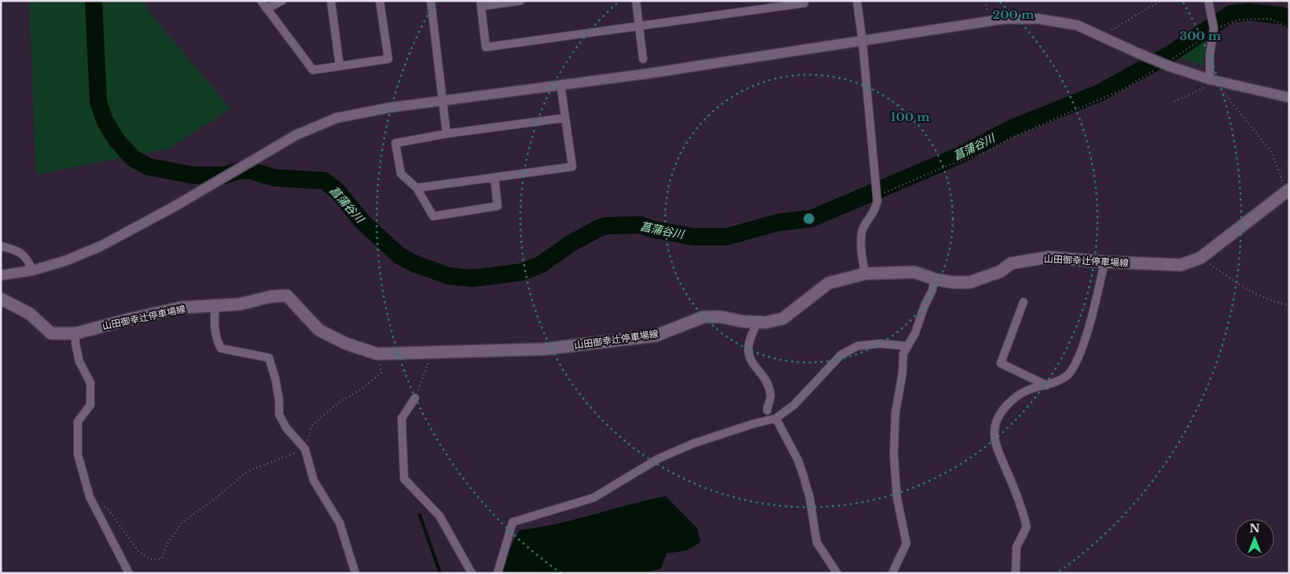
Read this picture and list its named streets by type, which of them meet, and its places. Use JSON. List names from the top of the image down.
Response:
{
  "streets": {
    "main road": ["山田御幸辻停車場線"]
  },
  "water": ["菖蒲谷川"],
  "north": "top",
  "rings": ["200 m", "300 m", "100 m"]
}
